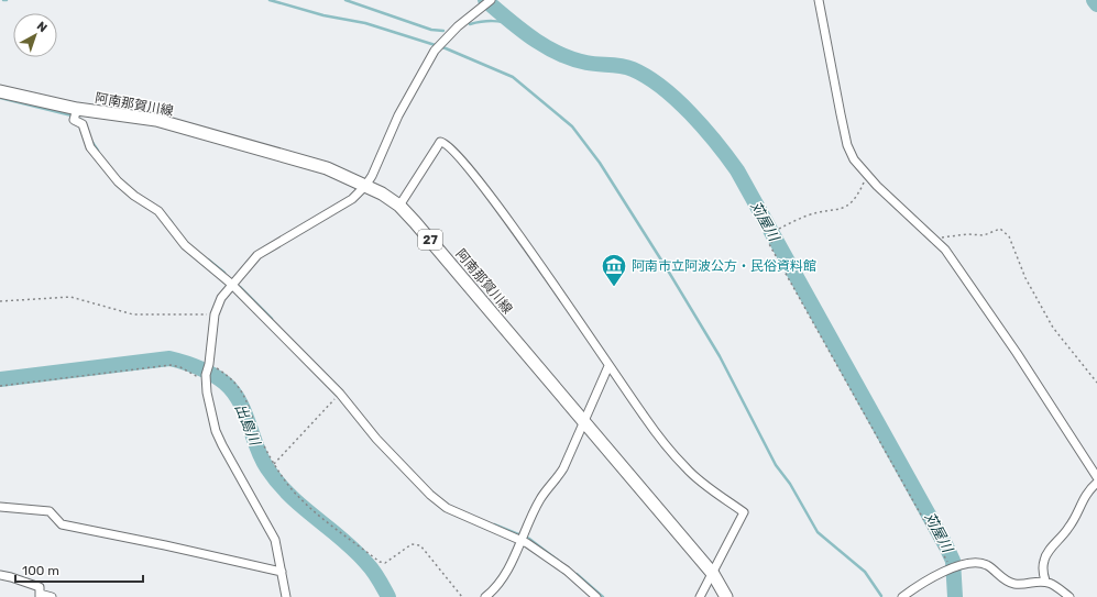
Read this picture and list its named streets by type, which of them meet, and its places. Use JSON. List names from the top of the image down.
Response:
{
  "streets": {
    "main road": ["阿南那賀川線", "27"]
  },
  "water": ["苅屋川", "出島川"],
  "places": {
    "museum": ["阿南市立阿波公方・民俗資料館"]
  },
  "scale_bar": "100 m",
  "north": "top right"
}
